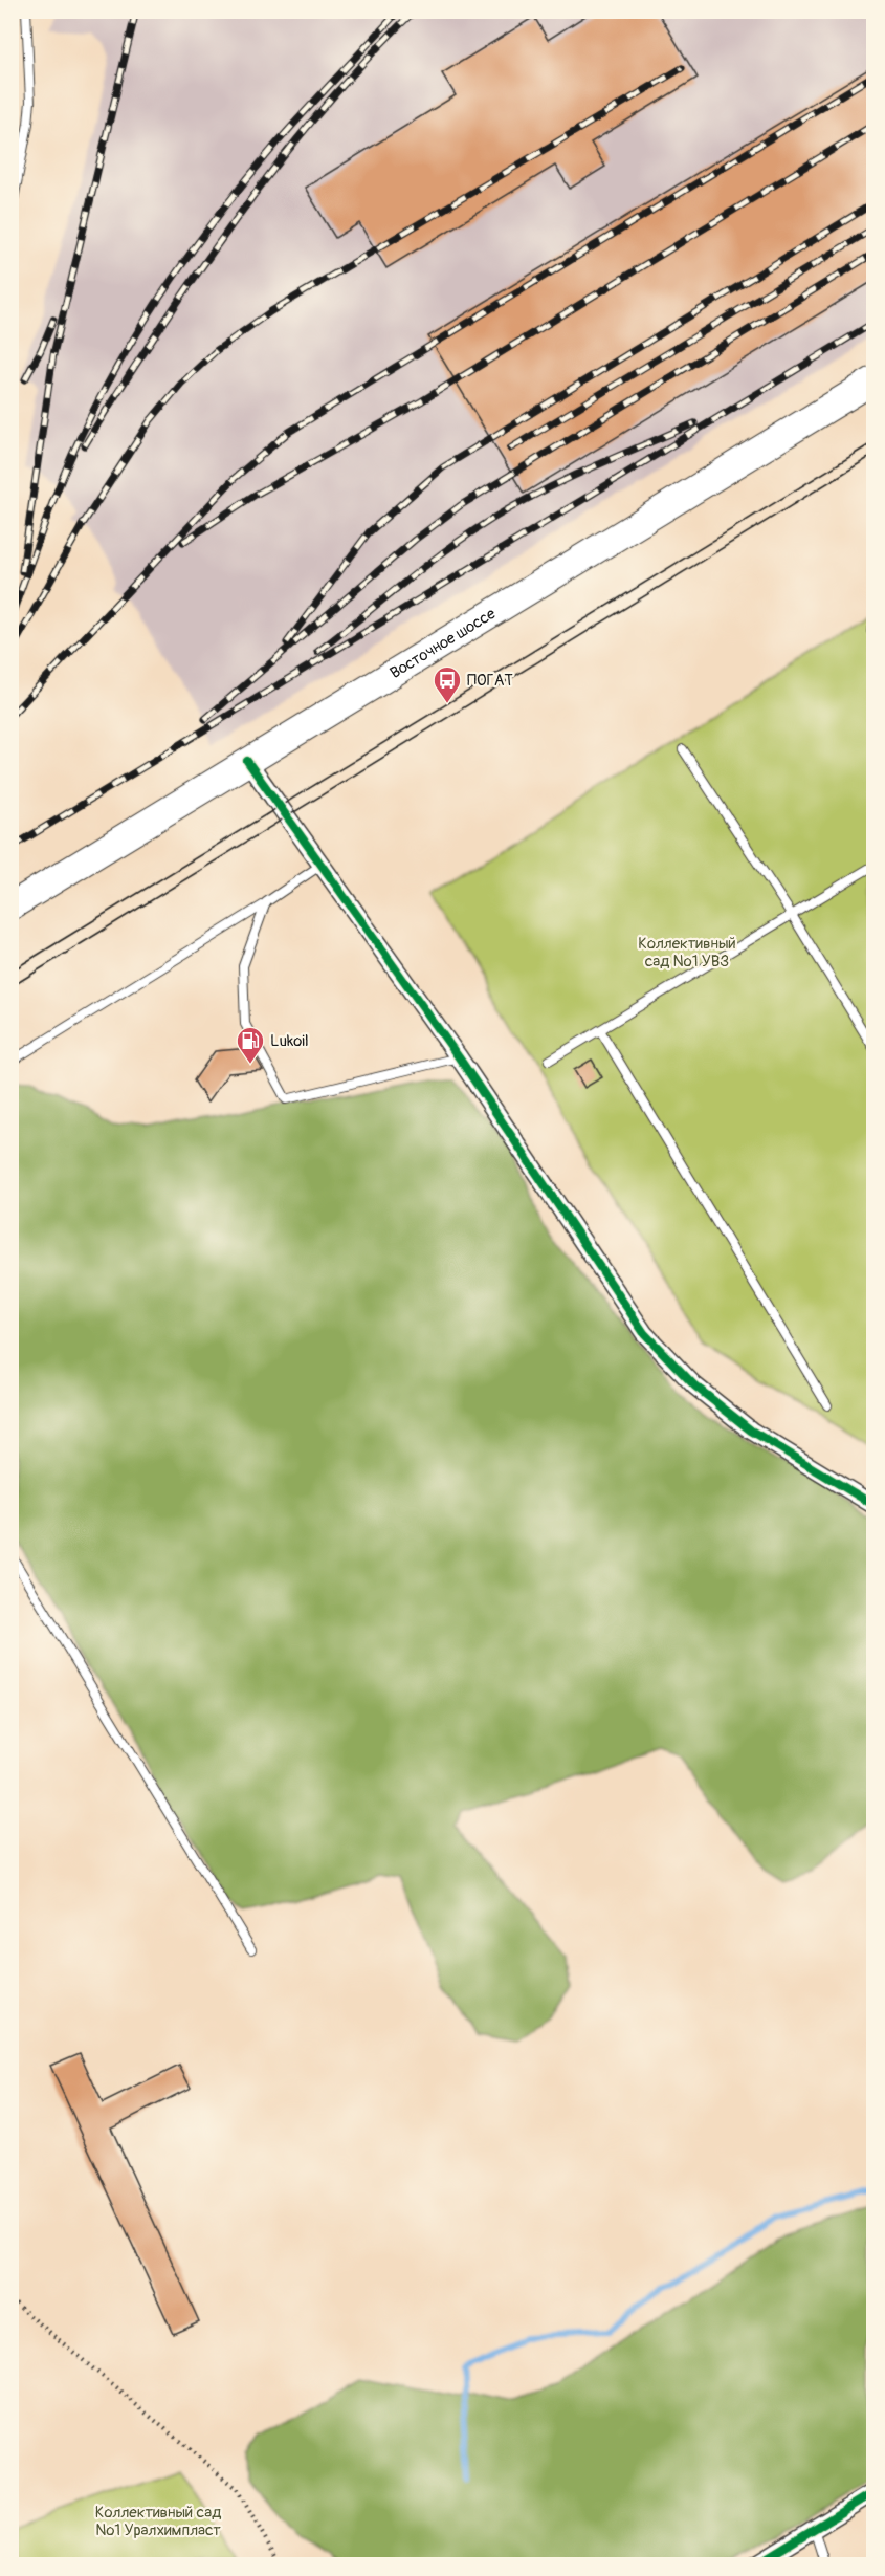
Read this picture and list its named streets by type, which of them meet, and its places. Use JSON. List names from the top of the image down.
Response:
{
  "streets": {
    "main road": ["Восточное шоссе"]
  },
  "parks": ["Коллективный сад №1 УВЗ", "Коллективный сад №1 Уралхимпласт"],
  "places": {
    "bus stop": ["ПОГАТ"],
    "fuel station": ["Lukoil"]
  }
}
